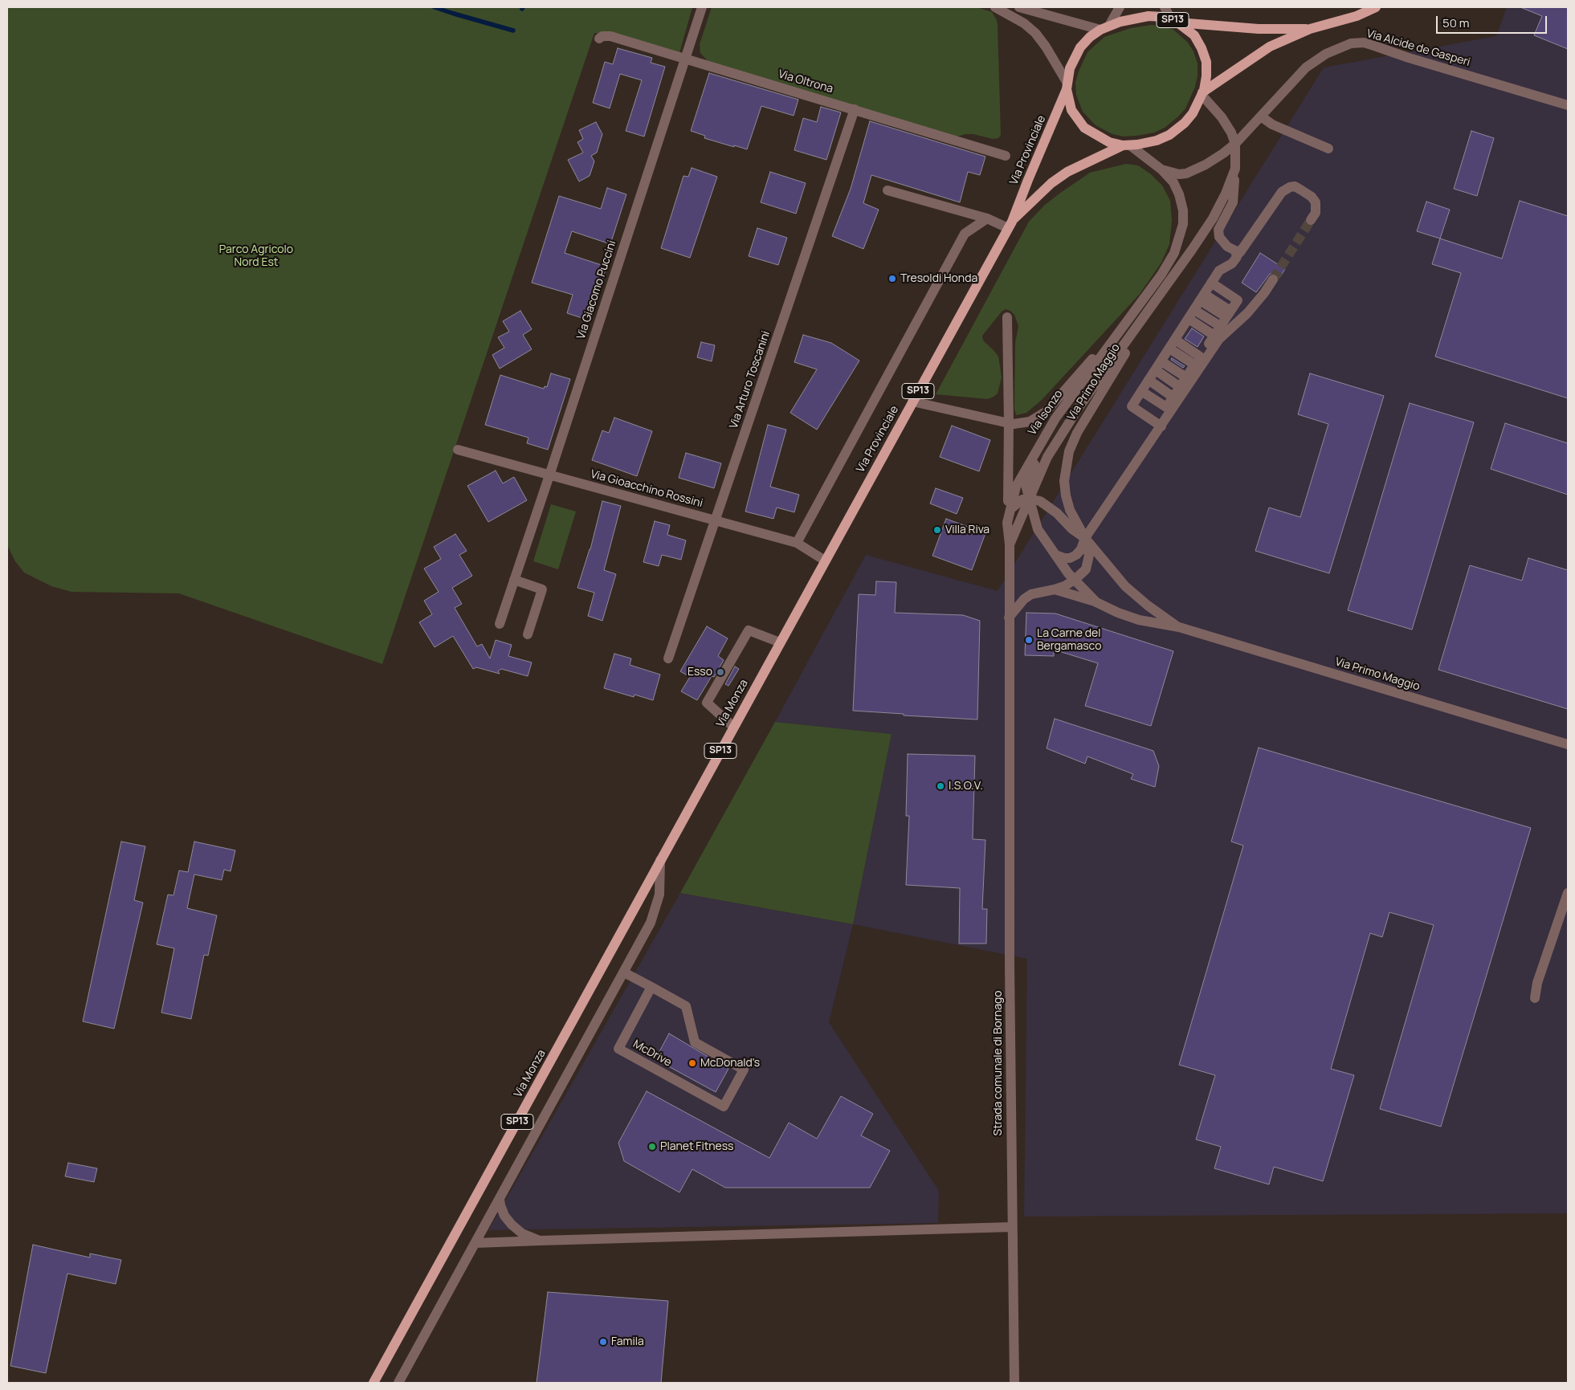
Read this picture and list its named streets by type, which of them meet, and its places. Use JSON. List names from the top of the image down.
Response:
{
  "streets": {
    "main road": ["SP13", "Via Provinciale", "Via Monza"],
    "street": [
      "Via Alcide de Gasperi",
      "Via Oltrona",
      "Via Giacomo Puccini",
      "Via Arturo Toscanini",
      "Via Primo Maggio",
      "Via Isonzo",
      "Via Gioacchino Rossini",
      "McDrive",
      "Strada comunale di Bornago"
    ]
  },
  "crossings": [
    ["SP13", "Via Provinciale"],
    ["SP13", "Via Isonzo"],
    ["Via Alcide de Gasperi", "Via Isonzo"],
    ["Via Oltrona", "Via Giacomo Puccini"],
    ["Via Oltrona", "Via Arturo Toscanini"],
    ["Via Provinciale", "Via Isonzo"],
    ["Via Provinciale", "Via Gioacchino Rossini"],
    ["Via Provinciale", "Via Monza"],
    ["Via Giacomo Puccini", "Via Gioacchino Rossini"],
    ["Via Arturo Toscanini", "Via Gioacchino Rossini"],
    ["Via Primo Maggio", "Via Isonzo"],
    ["Via Isonzo", "Strada comunale di Bornago"]
  ],
  "parks": ["Parco Agricolo Nord Est"],
  "places": [
    "Tresoldi Honda",
    "Villa Riva",
    "La Carne del Bergamasco",
    "Esso",
    "I.S.O.V.",
    "McDonald's",
    "Planet Fitness",
    "Famila"
  ],
  "scale_bar": "50 m"
}
